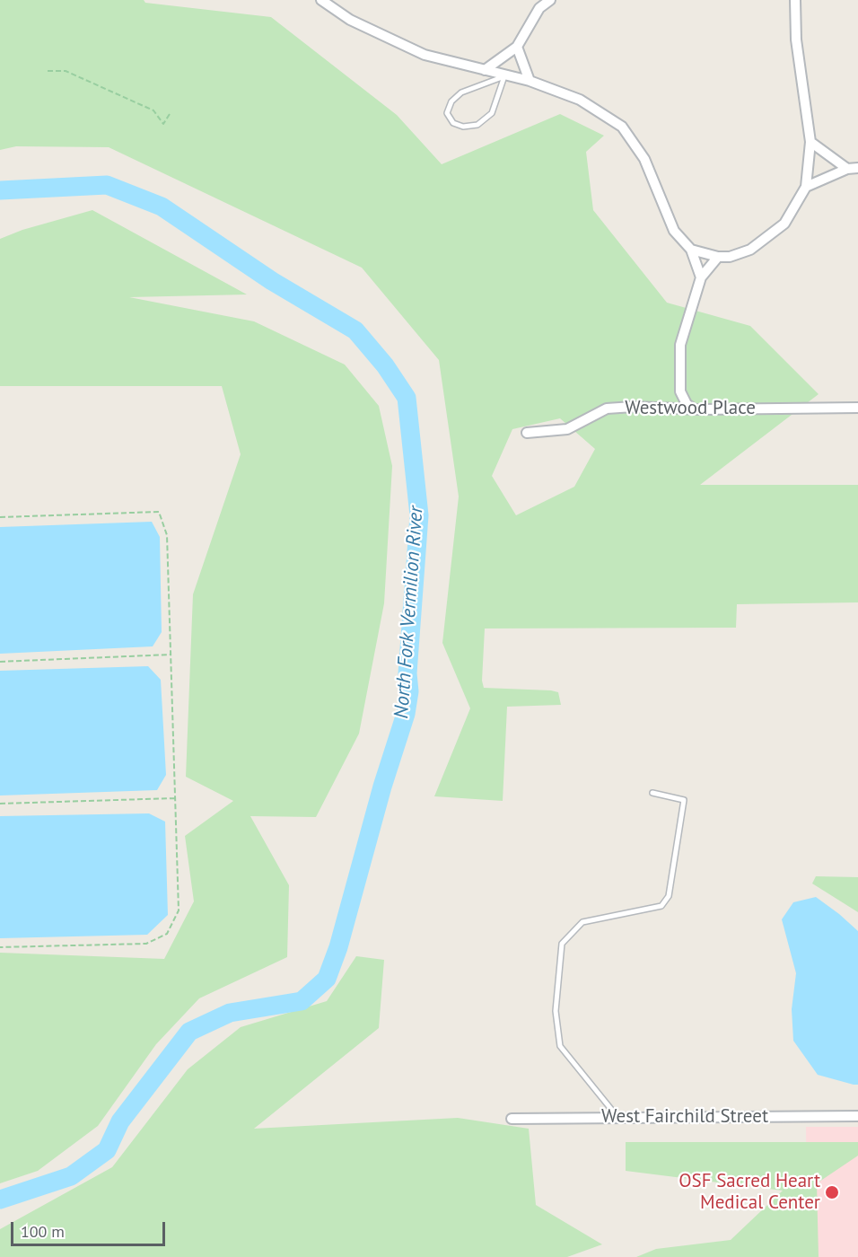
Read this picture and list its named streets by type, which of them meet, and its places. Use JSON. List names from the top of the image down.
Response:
{
  "streets": {
    "street": ["Westwood Place", "West Fairchild Street"]
  },
  "water": ["North Fork Vermilion River"],
  "places": ["OSF Sacred Heart Medical Center"],
  "scale_bar": "100 m"
}
